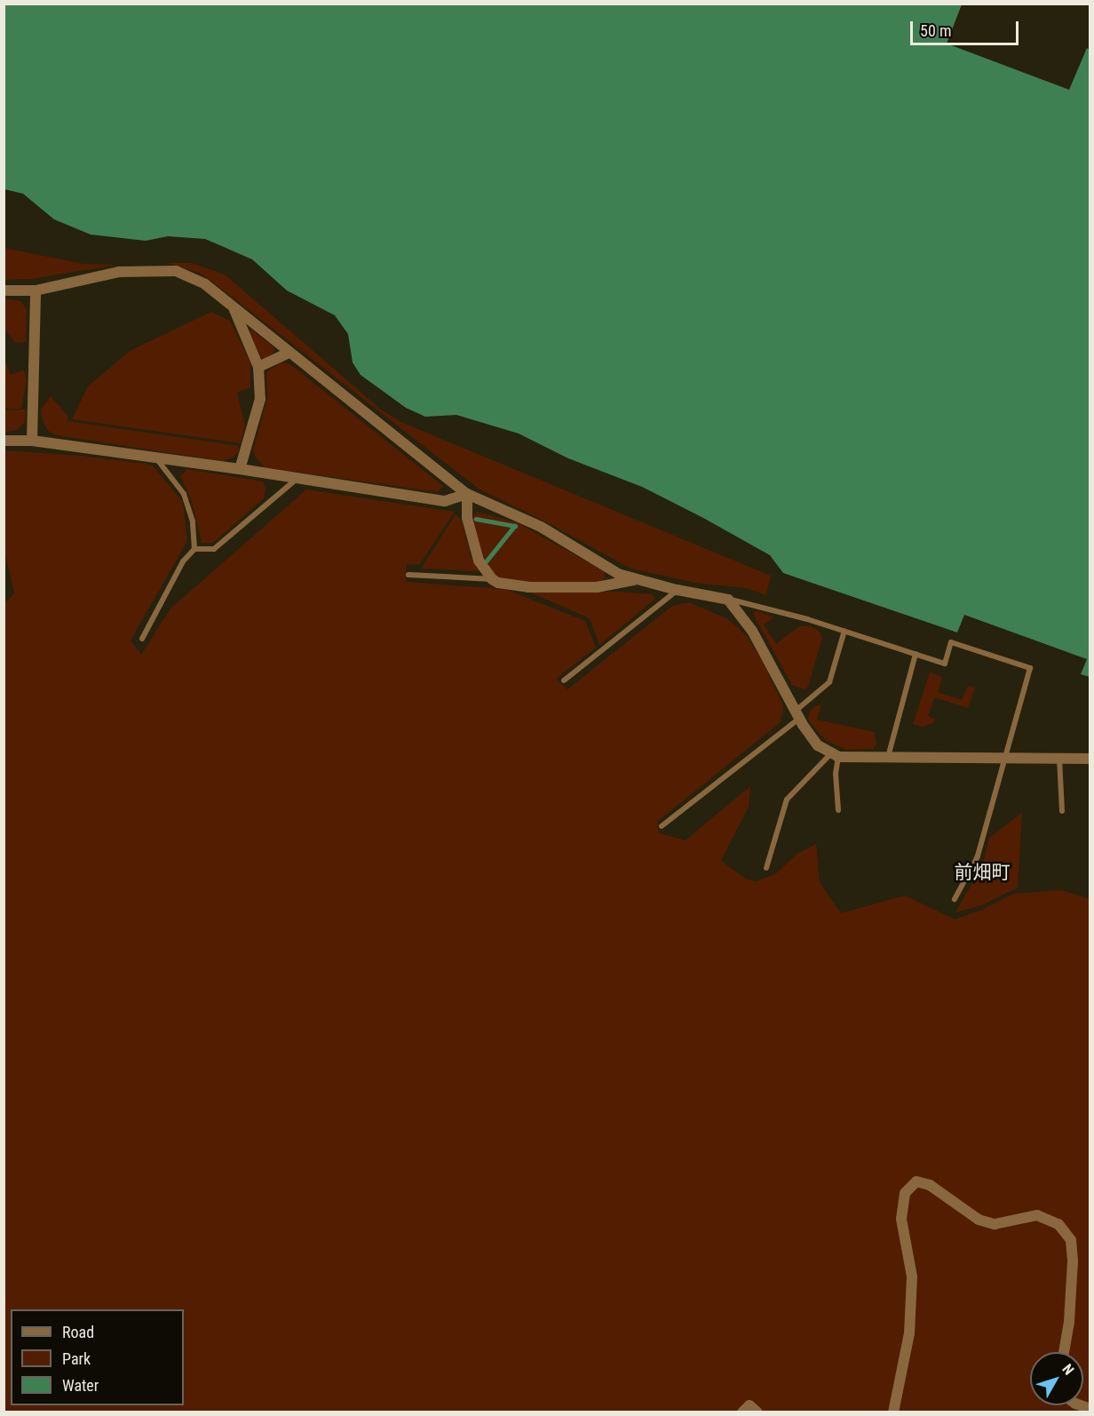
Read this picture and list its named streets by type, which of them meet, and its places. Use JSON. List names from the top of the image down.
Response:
{
  "districts": ["前畑町"],
  "legend": ["Road", "Park", "Water"],
  "scale_bar": "50 m",
  "north": "top right"
}
